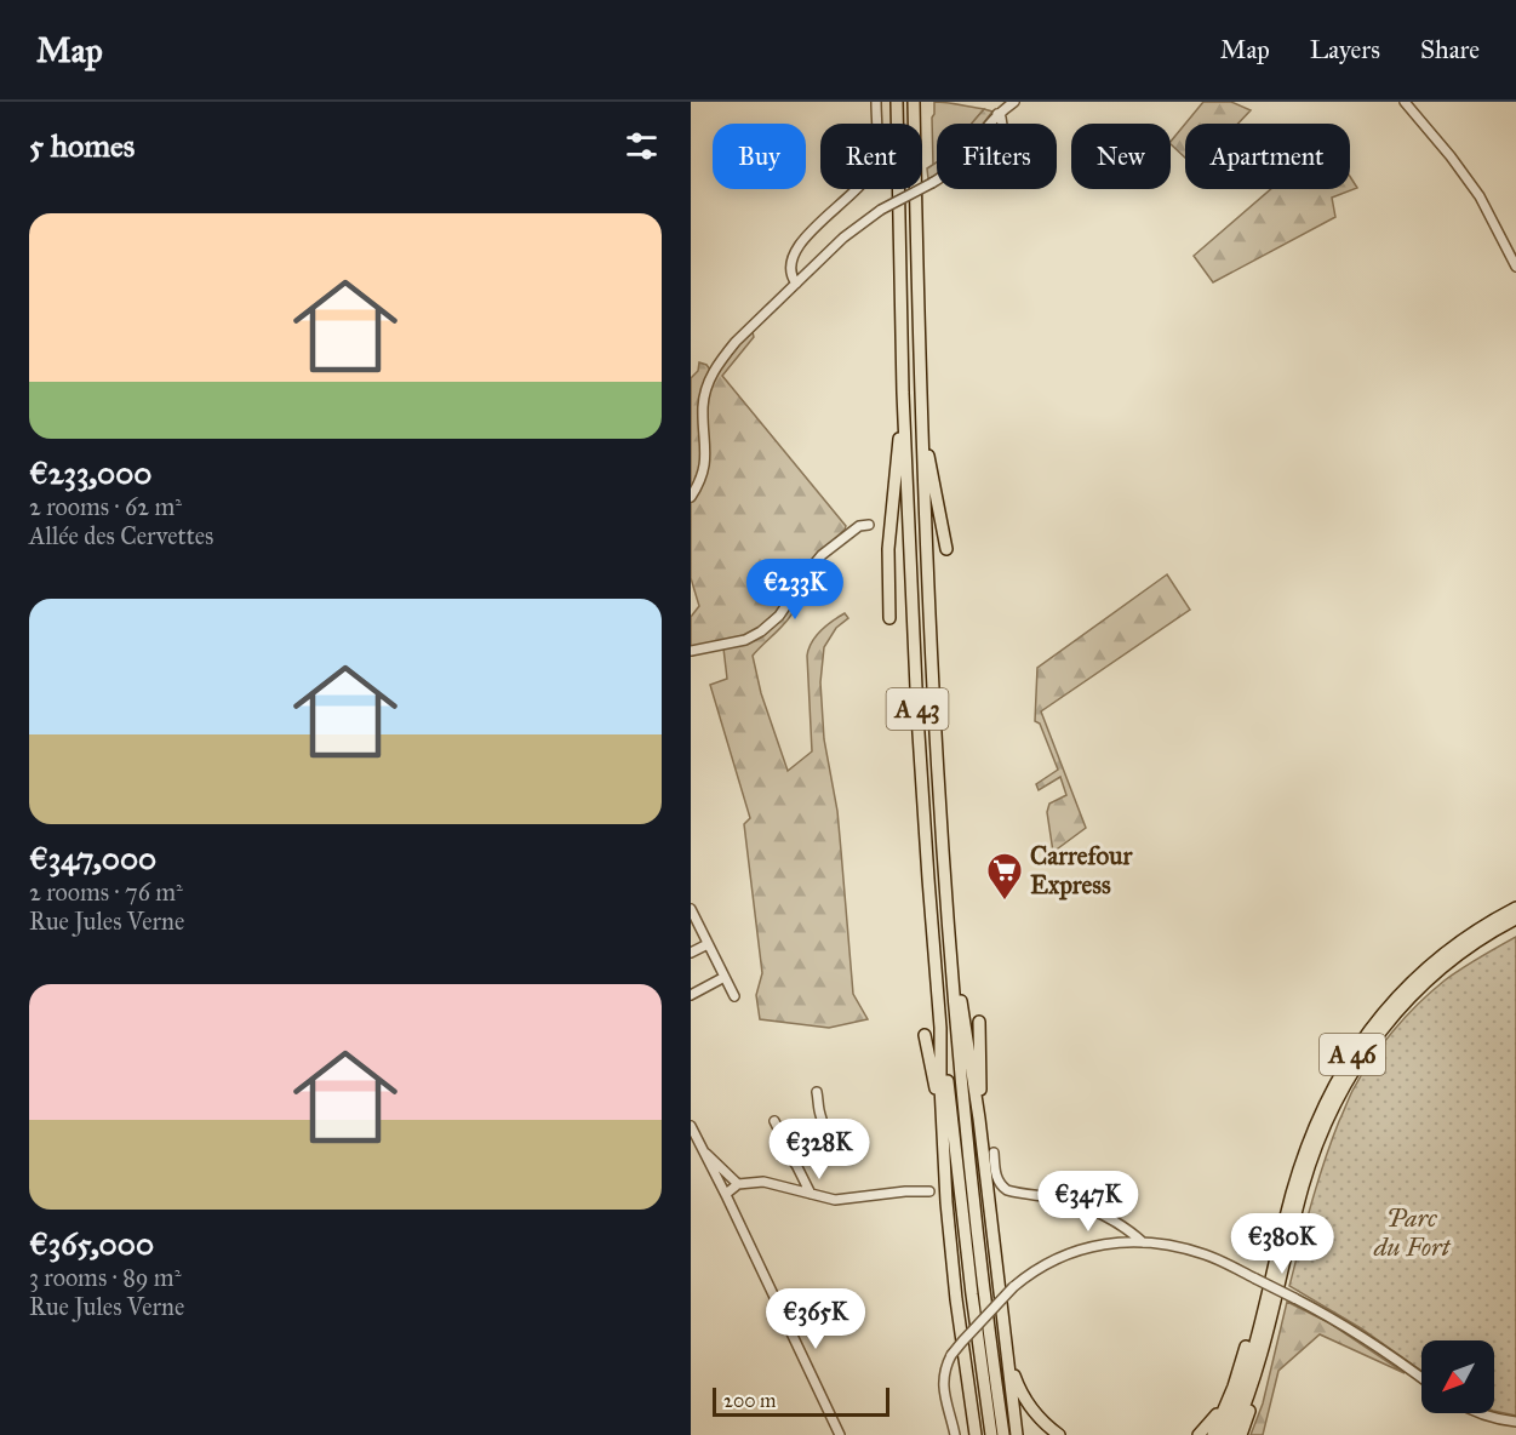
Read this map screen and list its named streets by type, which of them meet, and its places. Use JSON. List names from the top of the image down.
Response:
{
  "streets": {
    "highway": ["A 43", "A 46"]
  },
  "parks": ["Parc du Fort"],
  "places": {
    "supermarket": ["Carrefour Express"]
  },
  "scale_bar": "200 m",
  "north": "bottom left",
  "page": {
    "header": "Map",
    "nav": ["Map", "Layers", "Share"],
    "heading": "5 homes",
    "chip": [
      "Buy",
      "Rent",
      "Filters",
      "New",
      "Apartment"
    ],
    "list": [
      {
        "name": "€233,000",
        "note": "2 rooms · 62 m² · Allée des Cervettes"
      },
      {
        "name": "€347,000",
        "note": "2 rooms · 76 m² · Rue Jules Verne"
      },
      {
        "name": "€365,000",
        "note": "3 rooms · 89 m² · Rue Jules Verne"
      }
    ],
    "price": [
      "€233K",
      "€328K",
      "€347K",
      "€380K",
      "€365K"
    ],
    "scale": "200 m"
  }
}
